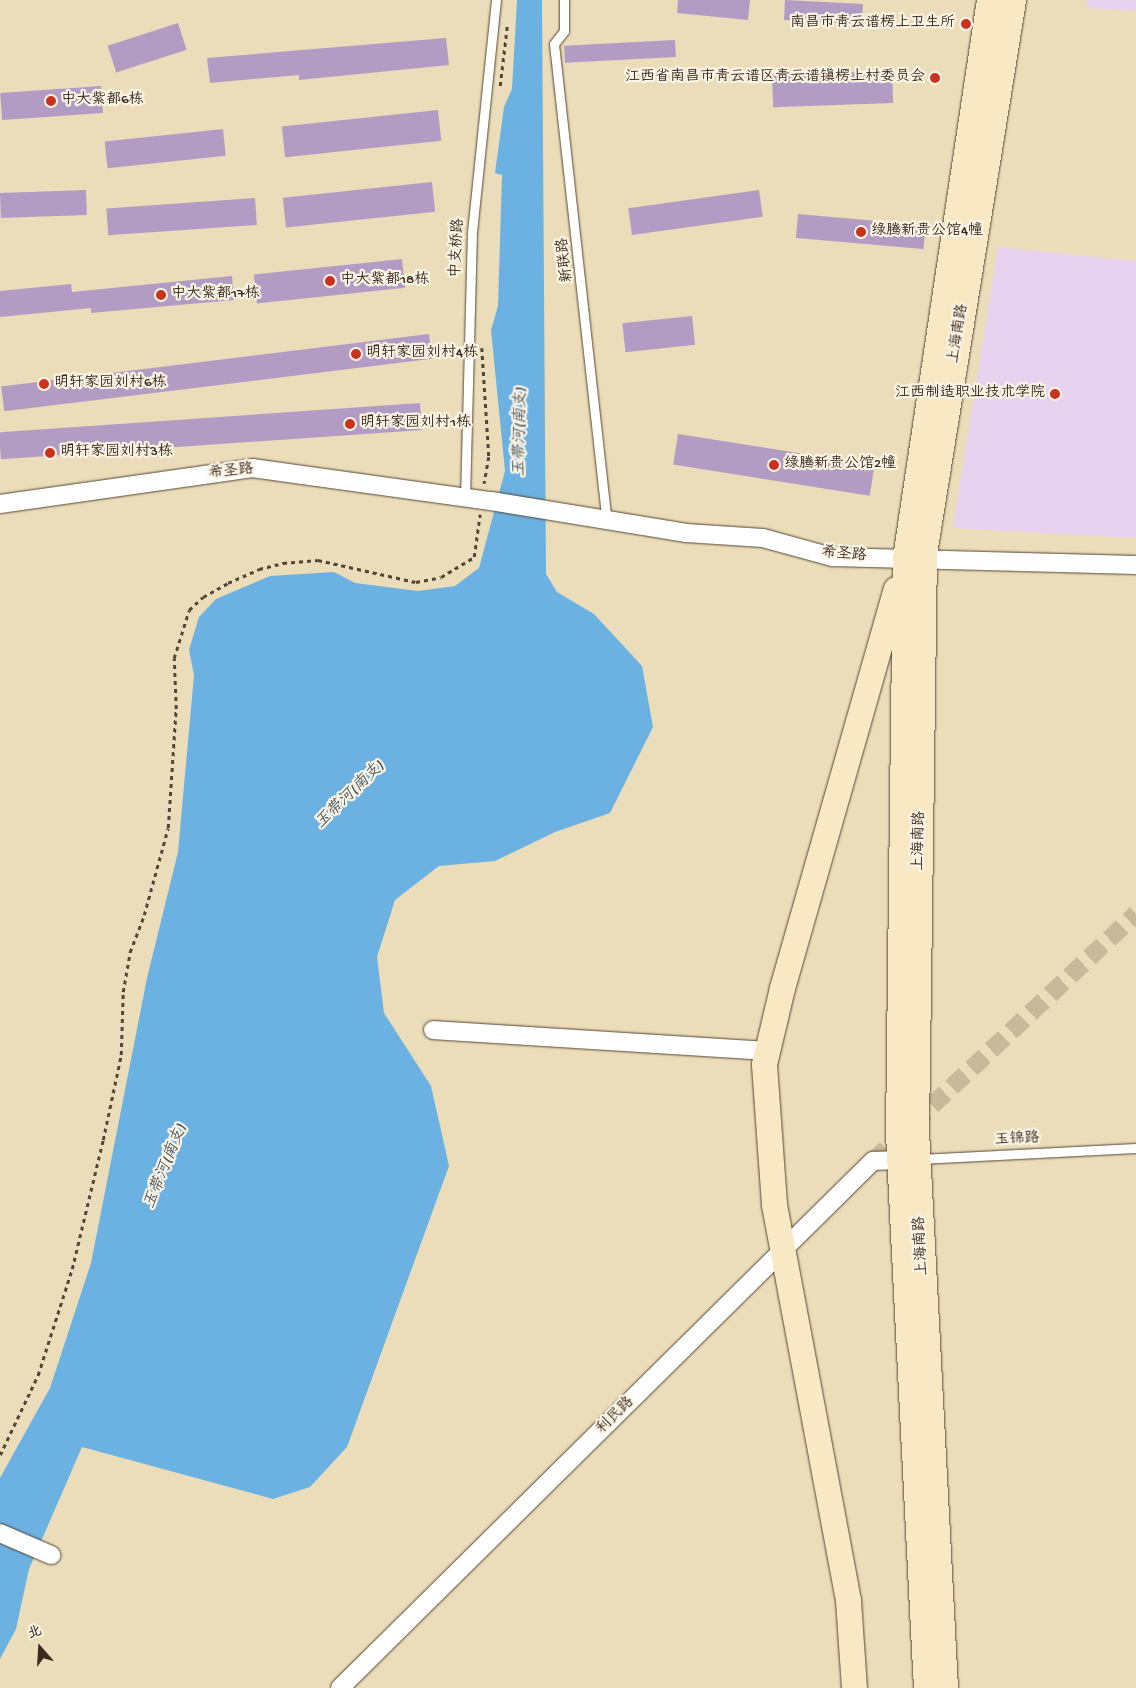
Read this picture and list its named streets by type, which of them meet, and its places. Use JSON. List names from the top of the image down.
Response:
{
  "streets": {
    "main road": ["上海南路"],
    "street": ["希圣路", "利民路"],
    "lane": ["中支桥路", "新联路", "玉锦路"]
  },
  "crossings": [
    ["中支桥路", "希圣路"],
    ["新联路", "希圣路"],
    ["上海南路", "希圣路"],
    ["上海南路", "玉锦路"],
    ["上海南路", "利民路"],
    ["玉锦路", "利民路"]
  ],
  "water": ["玉带河(南支)"],
  "places": [
    "南昌市青云谱楞上卫生所",
    "江西省南昌市青云谱区青云谱镇楞上村委员会",
    "中大紫都6栋",
    "绿腾新贵公馆4幢",
    "中大紫都18栋",
    "中大紫都17栋",
    "明轩家园刘村4栋",
    "明轩家园刘村6栋",
    "江西制造职业技术学院",
    "明轩家园刘村1栋",
    "明轩家园刘村3栋",
    "绿腾新贵公馆2幢"
  ],
  "north": "top"
}
